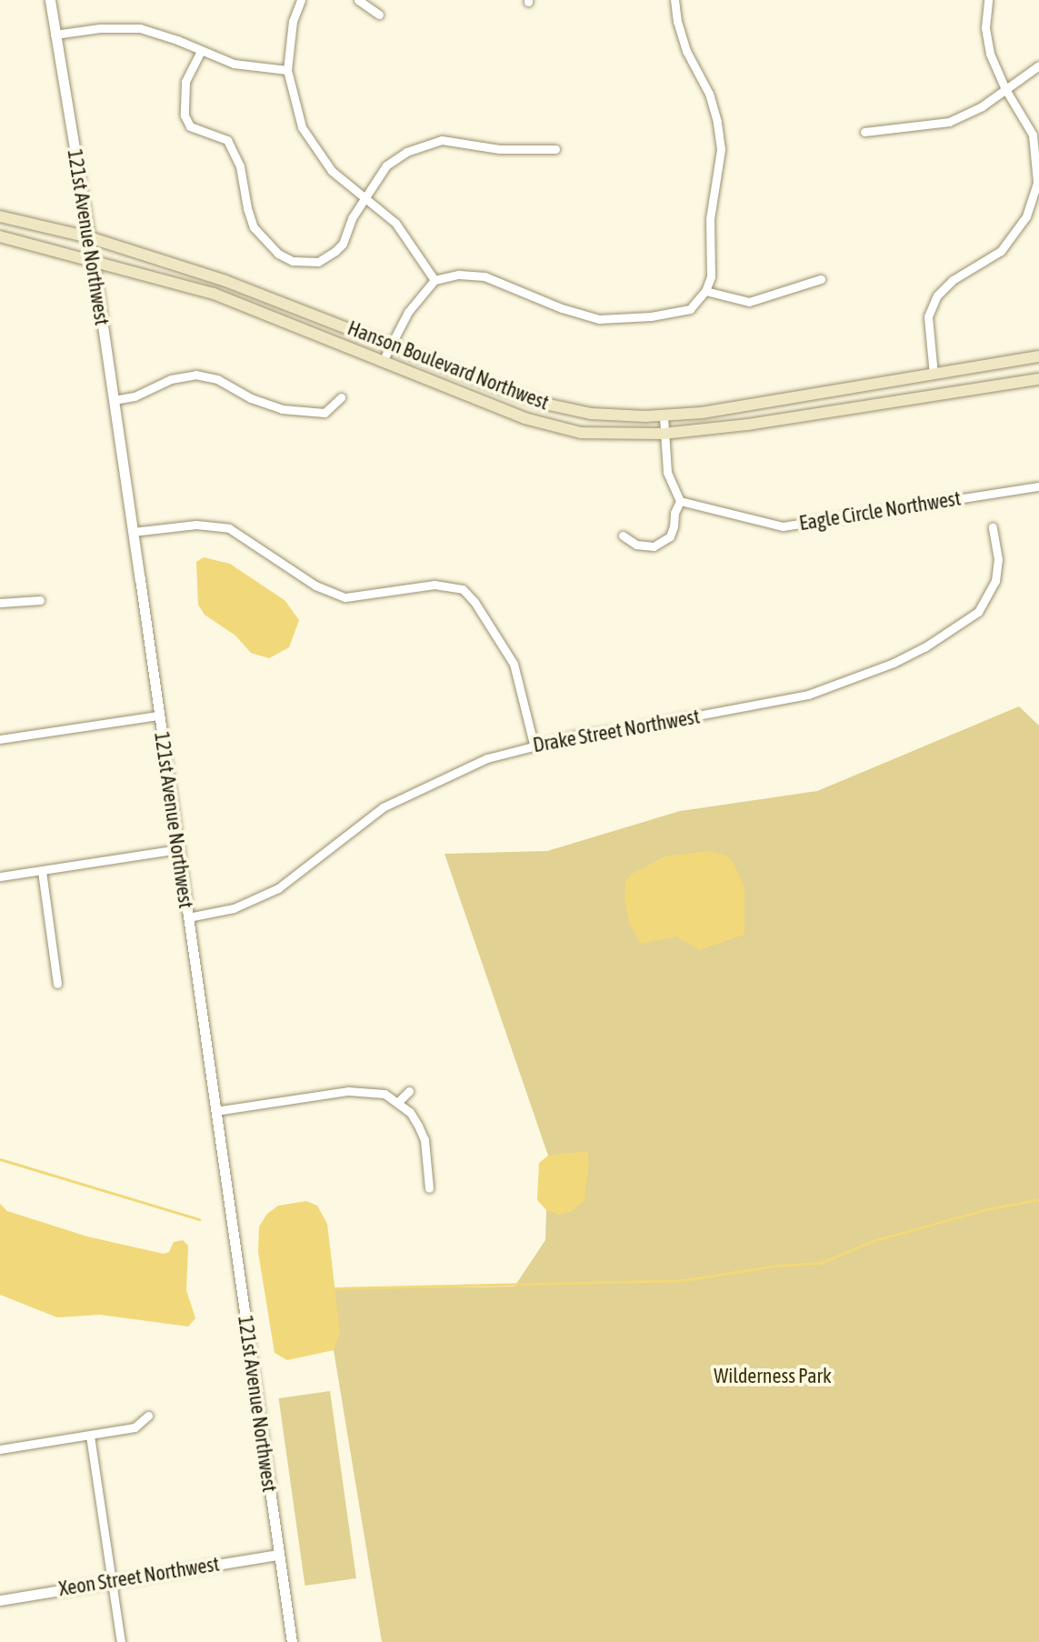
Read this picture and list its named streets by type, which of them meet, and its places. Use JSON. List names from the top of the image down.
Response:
{
  "streets": {
    "main road": ["Hanson Boulevard Northwest"],
    "street": [
      "121st Avenue Northwest",
      "Eagle Circle Northwest",
      "Drake Street Northwest",
      "Xeon Street Northwest"
    ]
  },
  "crossings": [
    ["121st Avenue Northwest", "Hanson Boulevard Northwest"],
    ["121st Avenue Northwest", "Drake Street Northwest"],
    ["121st Avenue Northwest", "Xeon Street Northwest"]
  ],
  "parks": ["Wilderness Park"]
}
